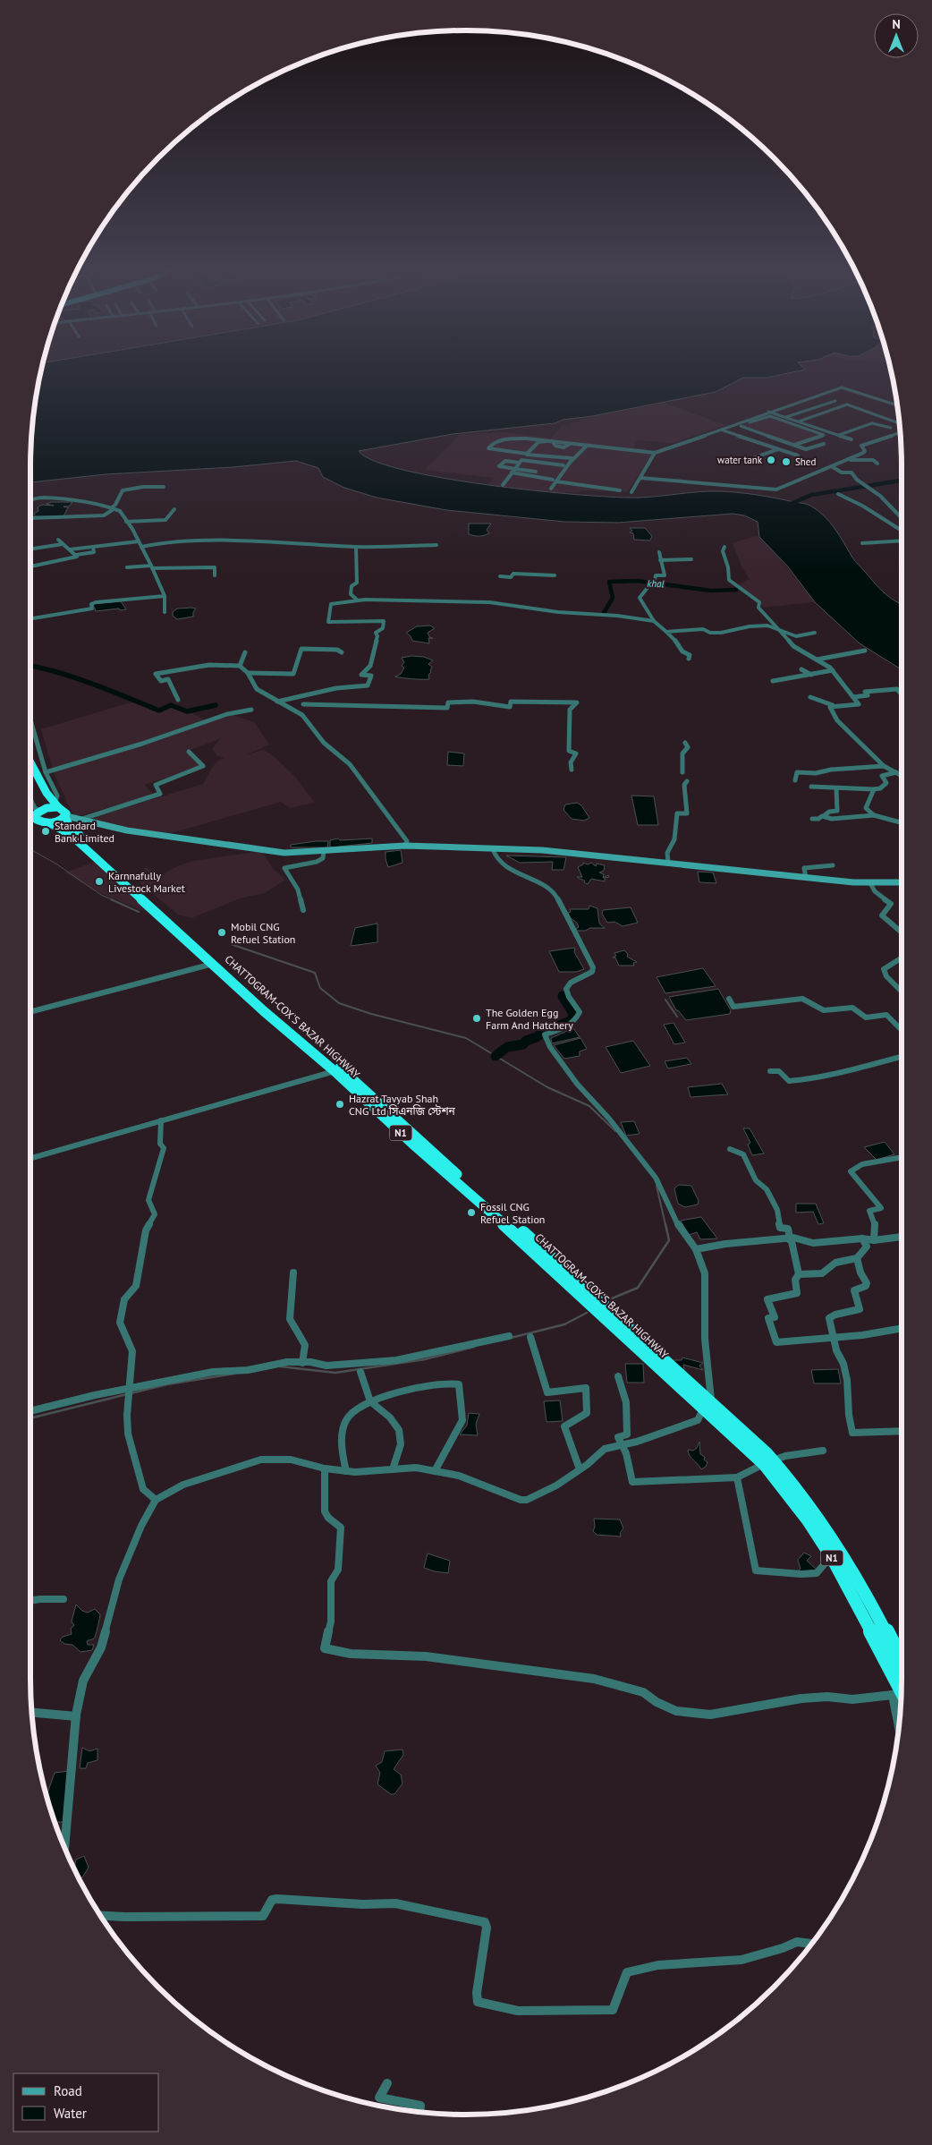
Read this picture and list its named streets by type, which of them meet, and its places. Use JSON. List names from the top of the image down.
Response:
{
  "streets": {
    "highway": ["CHATTOGRAM-COX'S BAZAR HIGHWAY", "N1"]
  },
  "crossings": [
    ["CHATTOGRAM-COX'S BAZAR HIGHWAY", "N1"]
  ],
  "water": ["khal"],
  "places": [
    "water tank",
    "Shed",
    "Standard Bank Limited",
    "Karnnafully Livestock Market",
    "Mobil CNG Refuel Station",
    "The Golden Egg Farm And Hatchery",
    "Hazrat Tayyab Shah CNG Ltd সিএনজি স্টেশন",
    "Fossil CNG Refuel Station"
  ],
  "legend": ["Road", "Water"],
  "north": "top"
}
